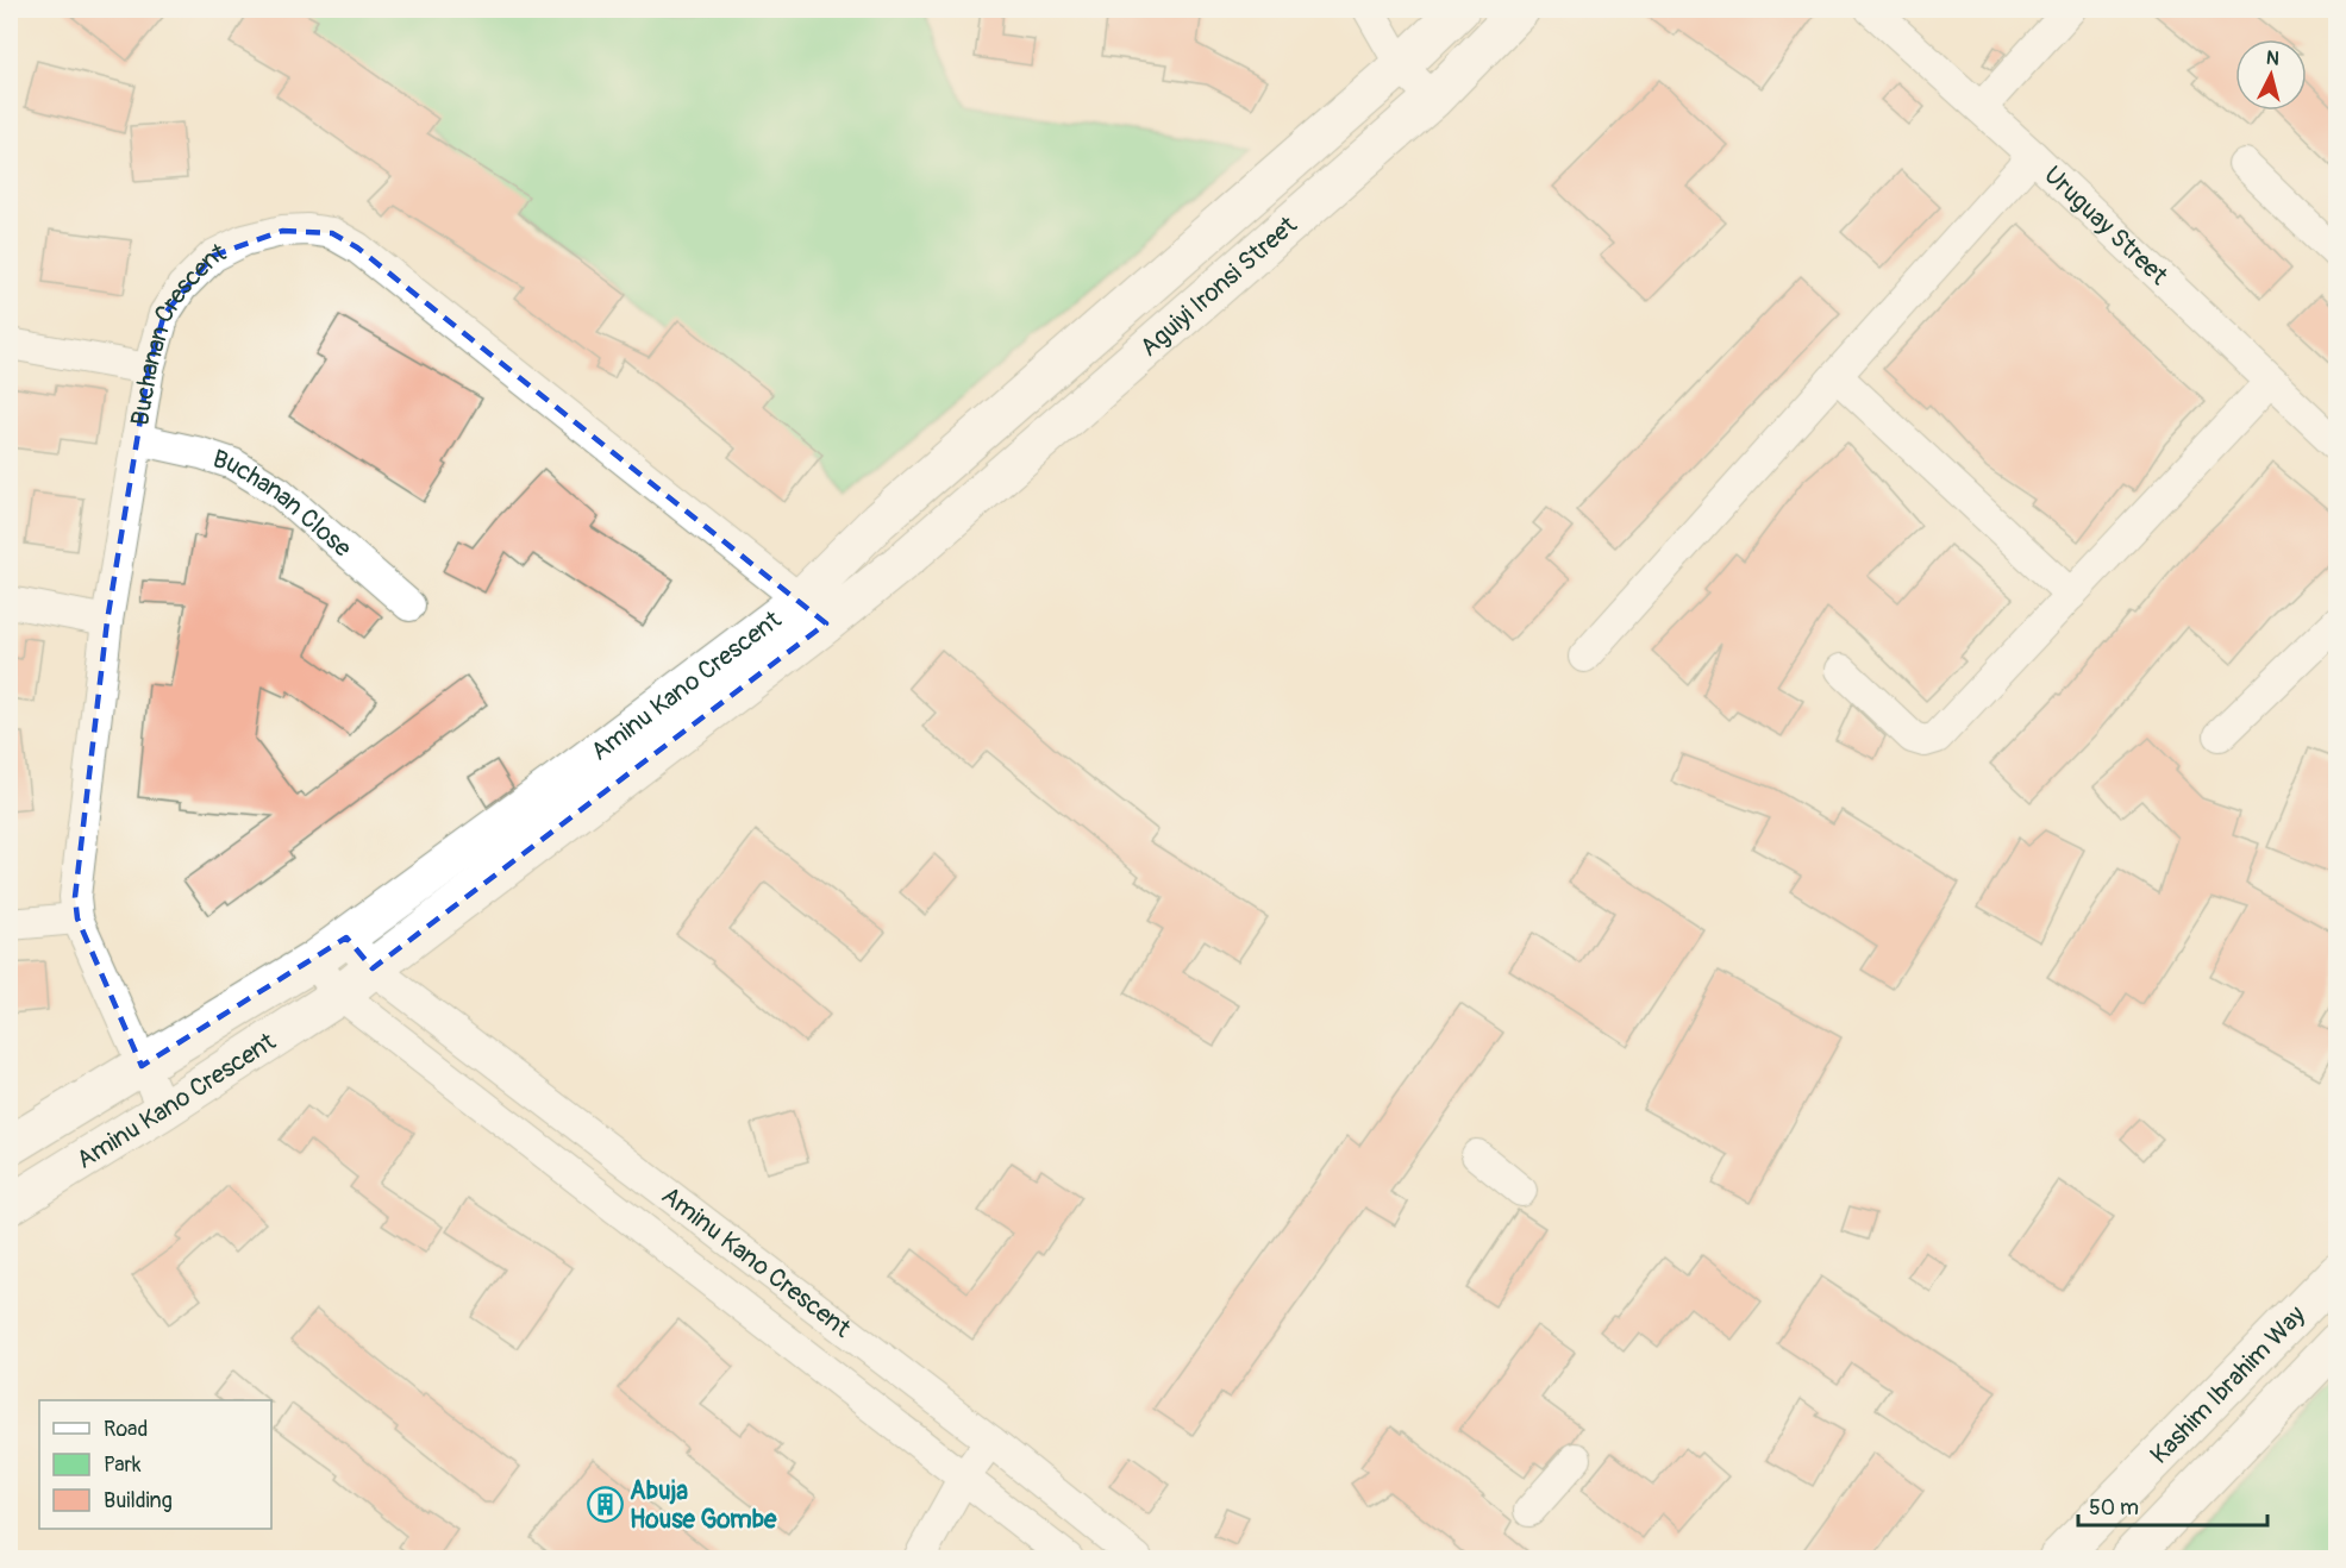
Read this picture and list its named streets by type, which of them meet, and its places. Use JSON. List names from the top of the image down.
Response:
{
  "streets": {
    "main road": ["Aguiyi Ironsi Street", "Aminu Kano Crescent", "Kashim Ibrahim Way"],
    "street": ["Uruguay Street", "Buchanan Crescent", "Buchanan Close"]
  },
  "crossings": [
    ["Aguiyi Ironsi Street", "Aminu Kano Crescent"],
    ["Buchanan Crescent", "Buchanan Close"],
    ["Buchanan Crescent", "Aminu Kano Crescent"]
  ],
  "places": {
    "building": ["Abuja House Gombe"]
  },
  "legend": ["Road", "Park", "Building"],
  "scale_bar": "50 m",
  "north": "top"
}
